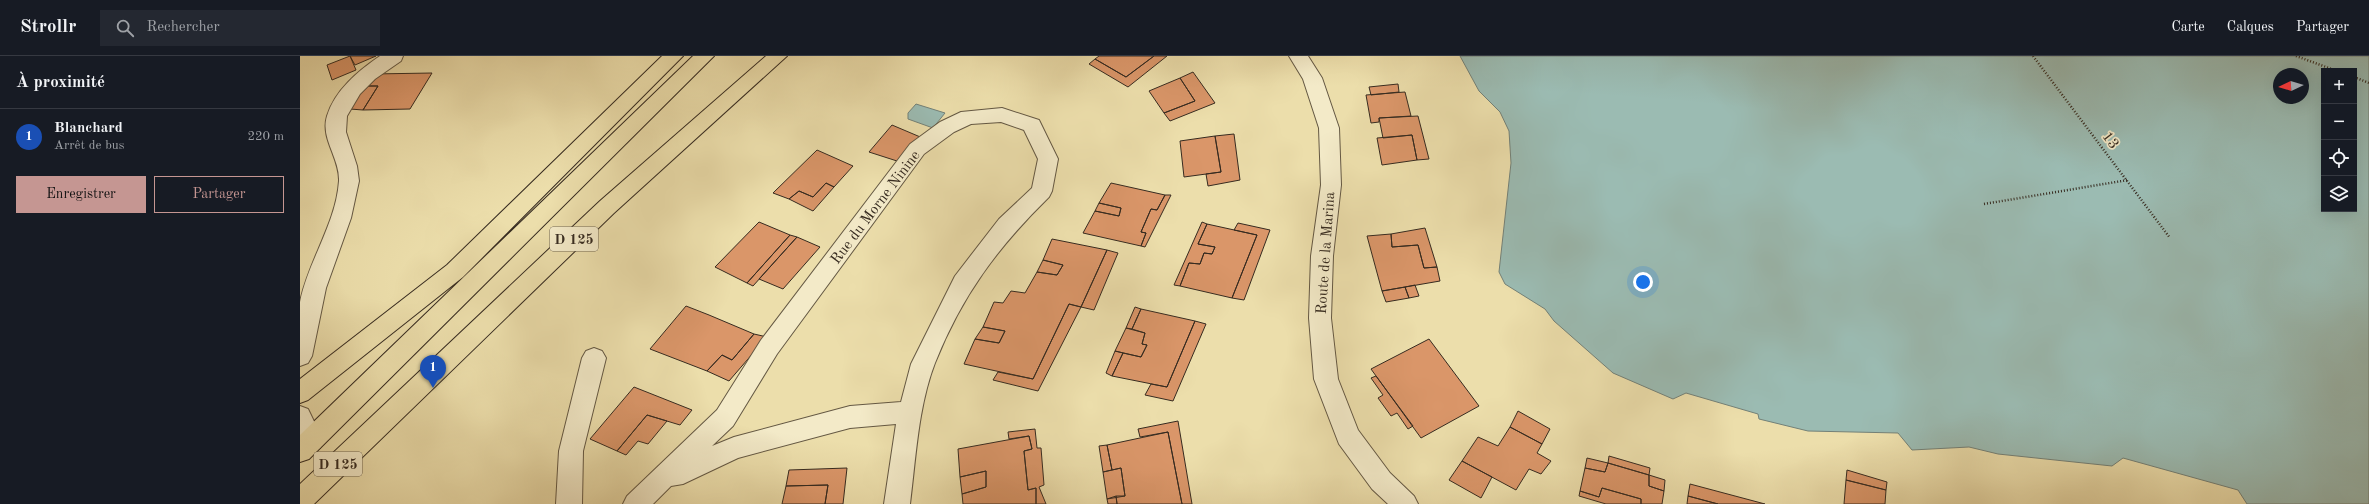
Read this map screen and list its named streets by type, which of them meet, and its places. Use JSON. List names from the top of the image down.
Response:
{
  "streets": {
    "main road": ["D 125"],
    "street": ["Rue du Morne Ninine", "Route de la Marina"],
    "path": ["13"]
  },
  "north": "left",
  "page": {
    "header": "Strollr",
    "search": "Rechercher",
    "nav": ["Carte", "Calques", "Partager"],
    "heading": "À proximité",
    "map_buttons": ["+", "−"],
    "list": [
      {
        "mark": "1",
        "name": "Blanchard",
        "note": "Arrêt de bus",
        "value": "220 m"
      }
    ],
    "buttons": ["Enregistrer", "Partager"],
    "pins": "1"
  }
}
